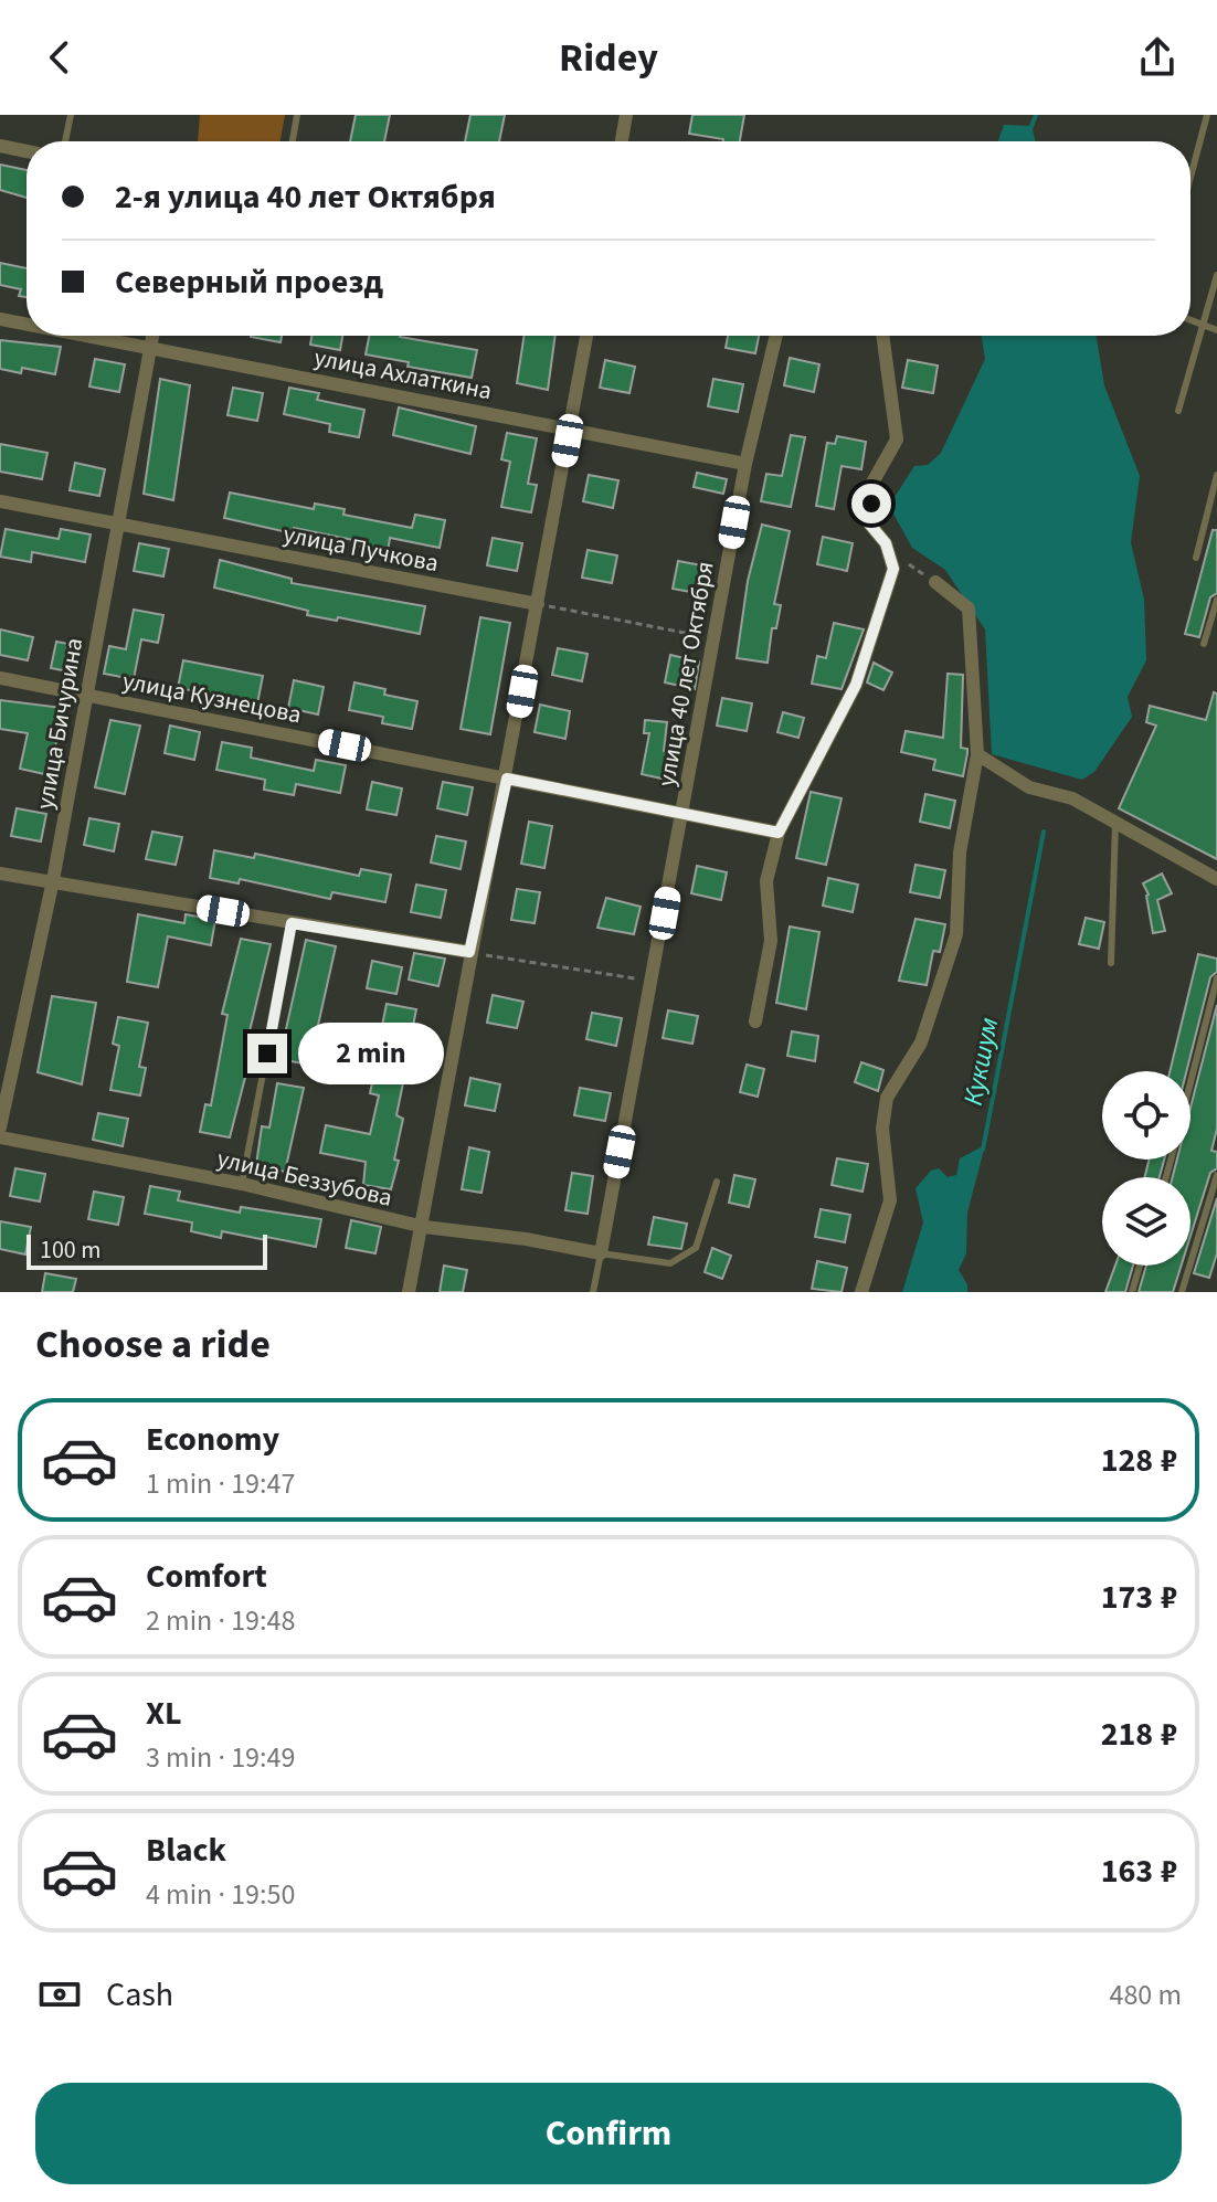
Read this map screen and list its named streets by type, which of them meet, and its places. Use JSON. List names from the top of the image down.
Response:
{
  "streets": {
    "street": [
      "улица Ахлаткина",
      "улица Пучкова",
      "улица 40 лет Октября",
      "улица Кузнецова",
      "улица Бичурина",
      "улица Беззубова"
    ]
  },
  "crossings": [
    ["улица Ахлаткина", "улица 40 лет Октября"],
    ["улица Ахлаткина", "улица Бичурина"],
    ["улица Пучкова", "улица Бичурина"],
    ["улица 40 лет Октября", "улица Кузнецова"],
    ["улица 40 лет Октября", "улица Беззубова"],
    ["улица Кузнецова", "улица Бичурина"]
  ],
  "water": ["Кукшум"],
  "scale_bar": "100 m",
  "page": {
    "header": "Ridey",
    "banner": ["2-я улица 40 лет Октября", "Северный проезд"],
    "bubble": "2 min",
    "scale": "100 m",
    "heading": "Choose a ride",
    "list": [
      {
        "name": "Economy",
        "note": "1 min · 19:47",
        "value": "128 ₽"
      },
      {
        "name": "Comfort",
        "note": "2 min · 19:48",
        "value": "173 ₽"
      },
      {
        "name": "XL",
        "note": "3 min · 19:49",
        "value": "218 ₽"
      },
      {
        "name": "Black",
        "note": "4 min · 19:50",
        "value": "163 ₽"
      }
    ],
    "pay": ["Cash", "480 m"],
    "buttons": "Confirm"
  }
}
